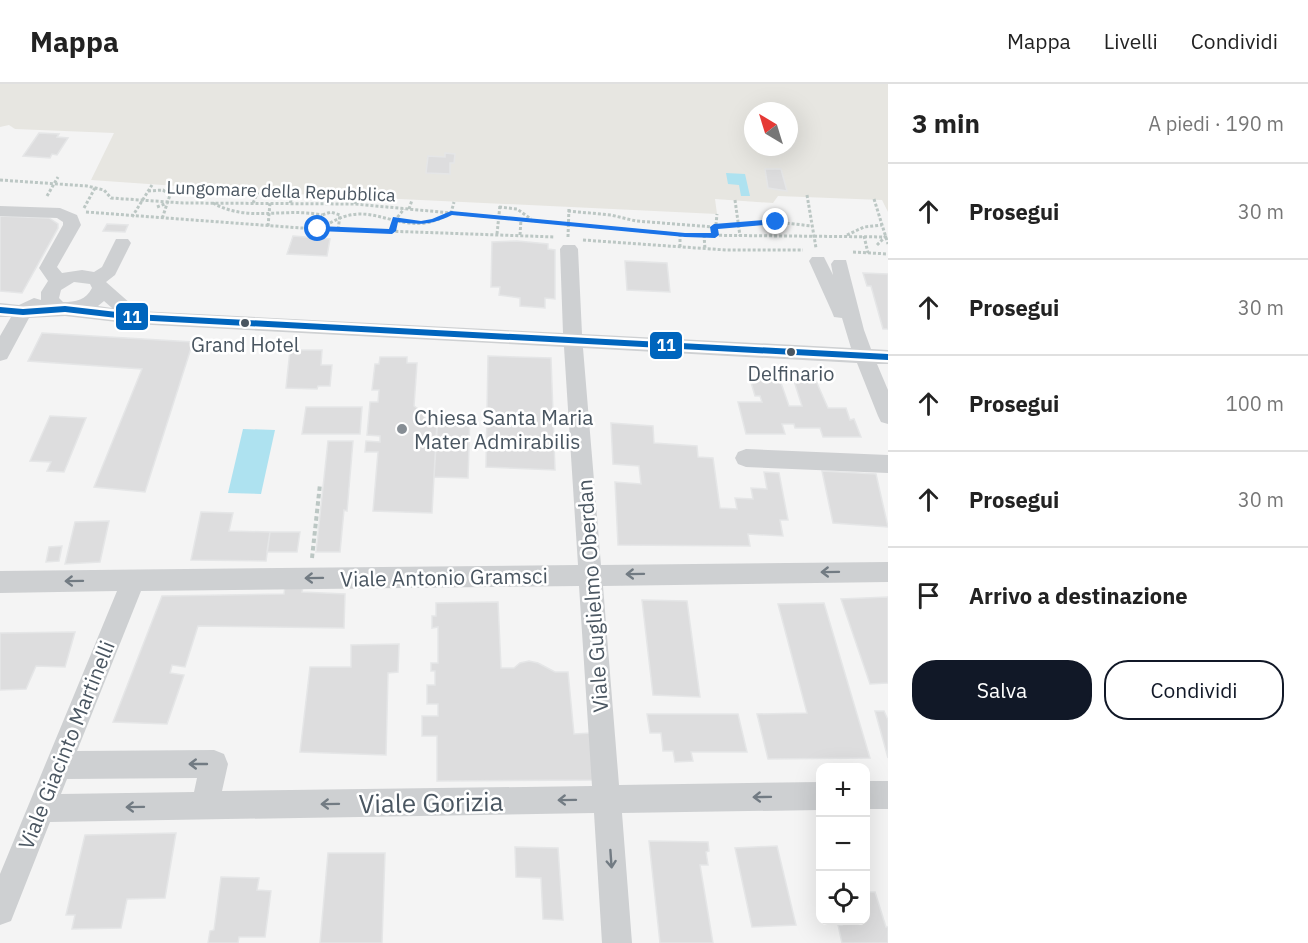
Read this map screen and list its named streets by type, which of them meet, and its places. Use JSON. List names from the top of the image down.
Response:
{
  "streets": {
    "street": [
      "Viale Antonio Gramsci",
      "Viale Guglielmo Oberdan",
      "Viale Giacinto Martinelli",
      "Viale Gorizia"
    ],
    "path": ["Lungomare della Repubblica"]
  },
  "crossings": [
    ["Lungomare della Repubblica", "Viale Guglielmo Oberdan"],
    ["Viale Antonio Gramsci", "Viale Guglielmo Oberdan"],
    ["Viale Antonio Gramsci", "Viale Giacinto Martinelli"],
    ["Viale Guglielmo Oberdan", "Viale Gorizia"],
    ["Viale Giacinto Martinelli", "Viale Gorizia"]
  ],
  "one_way": ["Viale Antonio Gramsci", "Viale Gorizia"],
  "places": ["Grand Hotel", "Delfinario", "Chiesa Santa Maria Mater Admirabilis"],
  "lines": ["transit line 11"],
  "north": "top left",
  "page": {
    "header": "Mappa",
    "nav": ["Mappa", "Livelli", "Condividi"],
    "heading": ["3 min", "A piedi · 190 m"],
    "list": [
      ["Prosegui", "30 m"],
      ["Prosegui", "30 m"],
      ["Prosegui", "100 m"],
      ["Prosegui", "30 m"],
      "Arrivo a destinazione"
    ],
    "buttons": ["Salva", "Condividi"],
    "map_buttons": ["+", "−"]
  }
}
